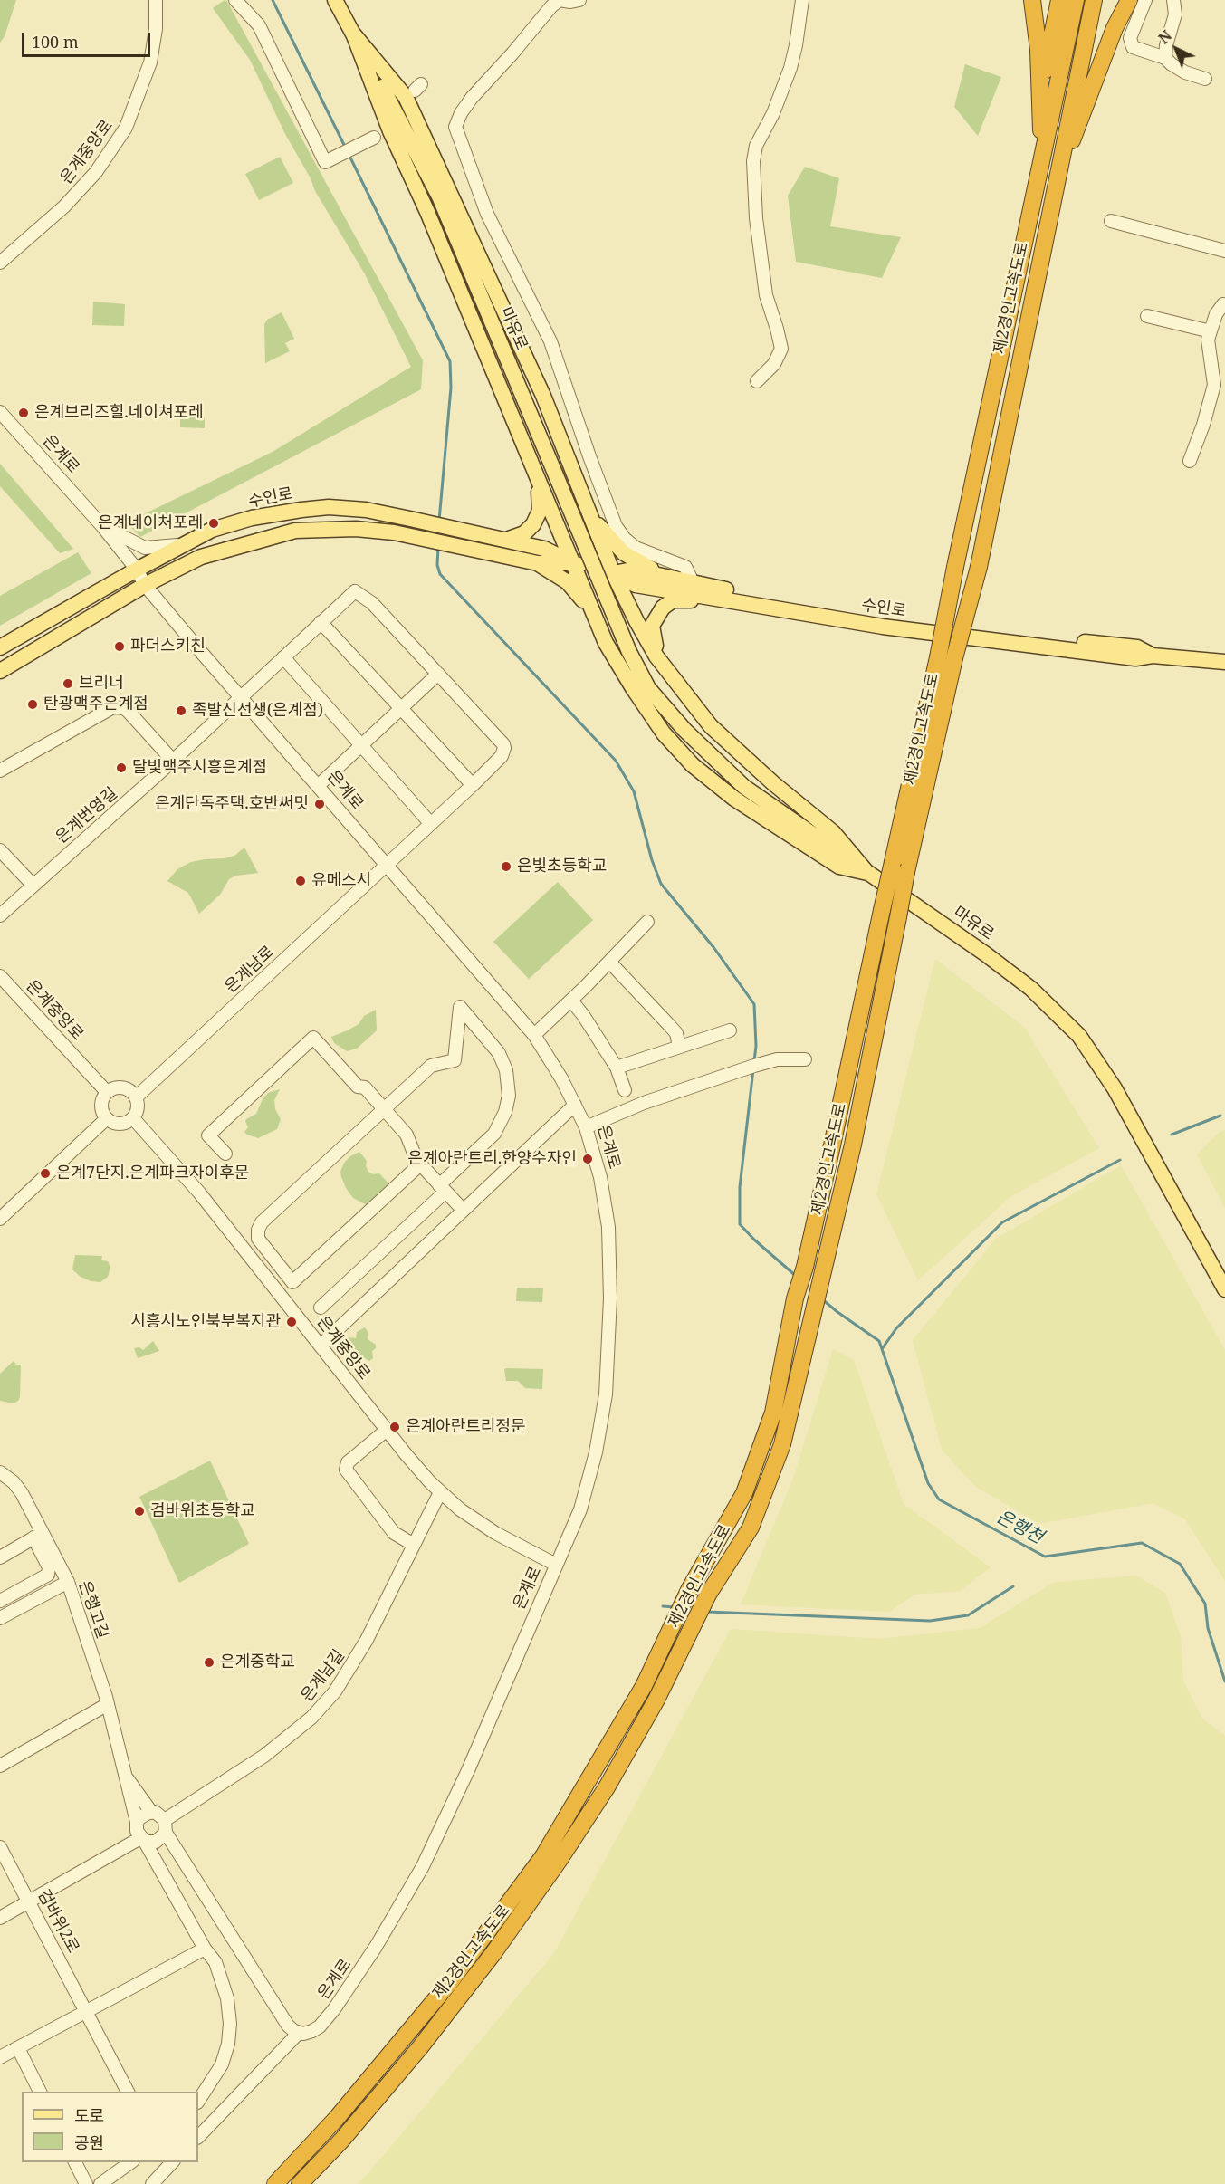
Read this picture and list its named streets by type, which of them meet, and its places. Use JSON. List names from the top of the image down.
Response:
{
  "streets": {
    "highway": ["제2경인고속도로"],
    "main road": ["마유로", "수인로"],
    "street": [
      "은계중앙로",
      "은계로",
      "은계번영길",
      "은계남로",
      "은행고길",
      "은계남길",
      "검바위2로"
    ]
  },
  "crossings": [
    ["은계중앙로", "은계로"],
    ["은계중앙로", "은계남로"],
    ["은계중앙로", "은계남길"],
    ["은계로", "수인로"],
    ["은계로", "은계번영길"],
    ["은계로", "은계남로"],
    ["은계번영길", "은계남로"],
    ["은행고길", "은계남길"]
  ],
  "water": ["은행천"],
  "places": [
    "은계브리즈힐.네이쳐포레",
    "은계네이처포레",
    "파더스키친",
    "브리너",
    "탄광맥주은계점",
    "족발신선생(은계점)",
    "달빛맥주시흥은계점",
    "은계단독주택.호반써밋",
    "은빛초등학교",
    "유메스시",
    "은계아란트리.한양수자인",
    "은계7단지.은계파크자이후문",
    "시흥시노인북부복지관",
    "은계아란트리정문",
    "검바위초등학교",
    "은계중학교"
  ],
  "legend": ["도로", "공원"],
  "scale_bar": "100 m",
  "north": "top left"
}
